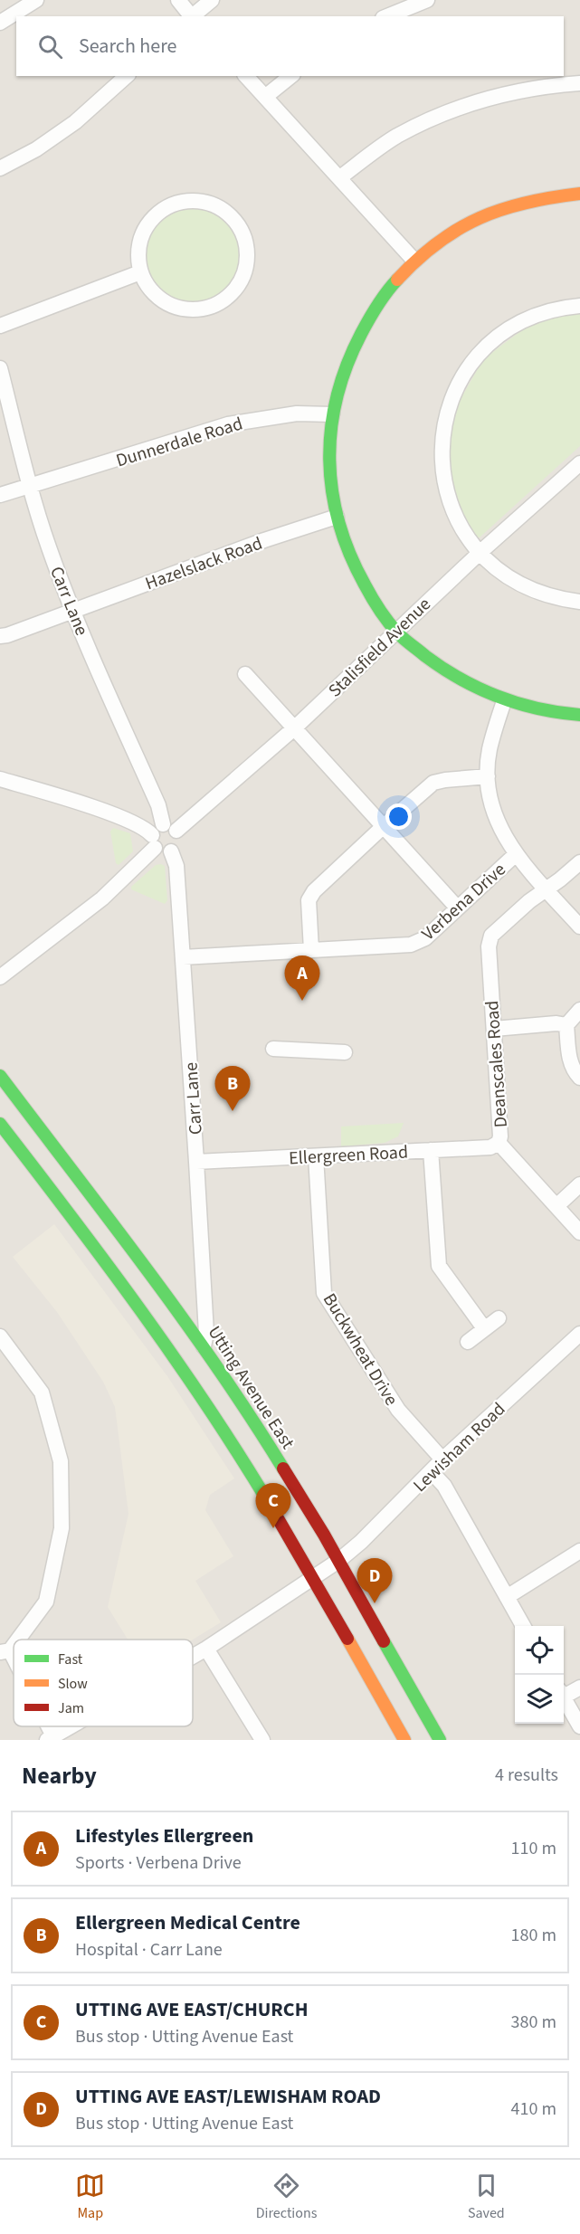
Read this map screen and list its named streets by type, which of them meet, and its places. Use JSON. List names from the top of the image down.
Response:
{
  "streets": {
    "street": [
      "Dunnerdale Road",
      "Hazelslack Road",
      "Carr Lane",
      "Stalisfield Avenue",
      "Verbena Drive",
      "Deanscales Road",
      "Ellergreen Road",
      "Buckwheat Drive",
      "Utting Avenue East",
      "Lewisham Road"
    ]
  },
  "crossings": [
    ["Dunnerdale Road", "Carr Lane"],
    ["Hazelslack Road", "Carr Lane"],
    ["Carr Lane", "Stalisfield Avenue"],
    ["Carr Lane", "Verbena Drive"],
    ["Carr Lane", "Ellergreen Road"],
    ["Carr Lane", "Utting Avenue East"],
    ["Deanscales Road", "Ellergreen Road"],
    ["Ellergreen Road", "Buckwheat Drive"],
    ["Buckwheat Drive", "Lewisham Road"],
    ["Utting Avenue East", "Lewisham Road"]
  ],
  "legend": ["Fast", "Slow", "Jam"],
  "page": {
    "search": "Search here",
    "pins": [
      "A",
      "B",
      "C",
      "D"
    ],
    "heading": ["Nearby", "4 results"],
    "list": [
      {
        "mark": "A",
        "name": "Lifestyles Ellergreen",
        "note": "Sports · Verbena Drive",
        "value": "110 m"
      },
      {
        "mark": "B",
        "name": "Ellergreen Medical Centre",
        "note": "Hospital · Carr Lane",
        "value": "180 m"
      },
      {
        "mark": "C",
        "name": "UTTING AVE EAST/CHURCH",
        "note": "Bus stop · Utting Avenue East",
        "value": "380 m"
      },
      {
        "mark": "D",
        "name": "UTTING AVE EAST/LEWISHAM ROAD",
        "note": "Bus stop · Utting Avenue East",
        "value": "410 m"
      }
    ],
    "nav": ["Map", "Directions", "Saved"]
  }
}
